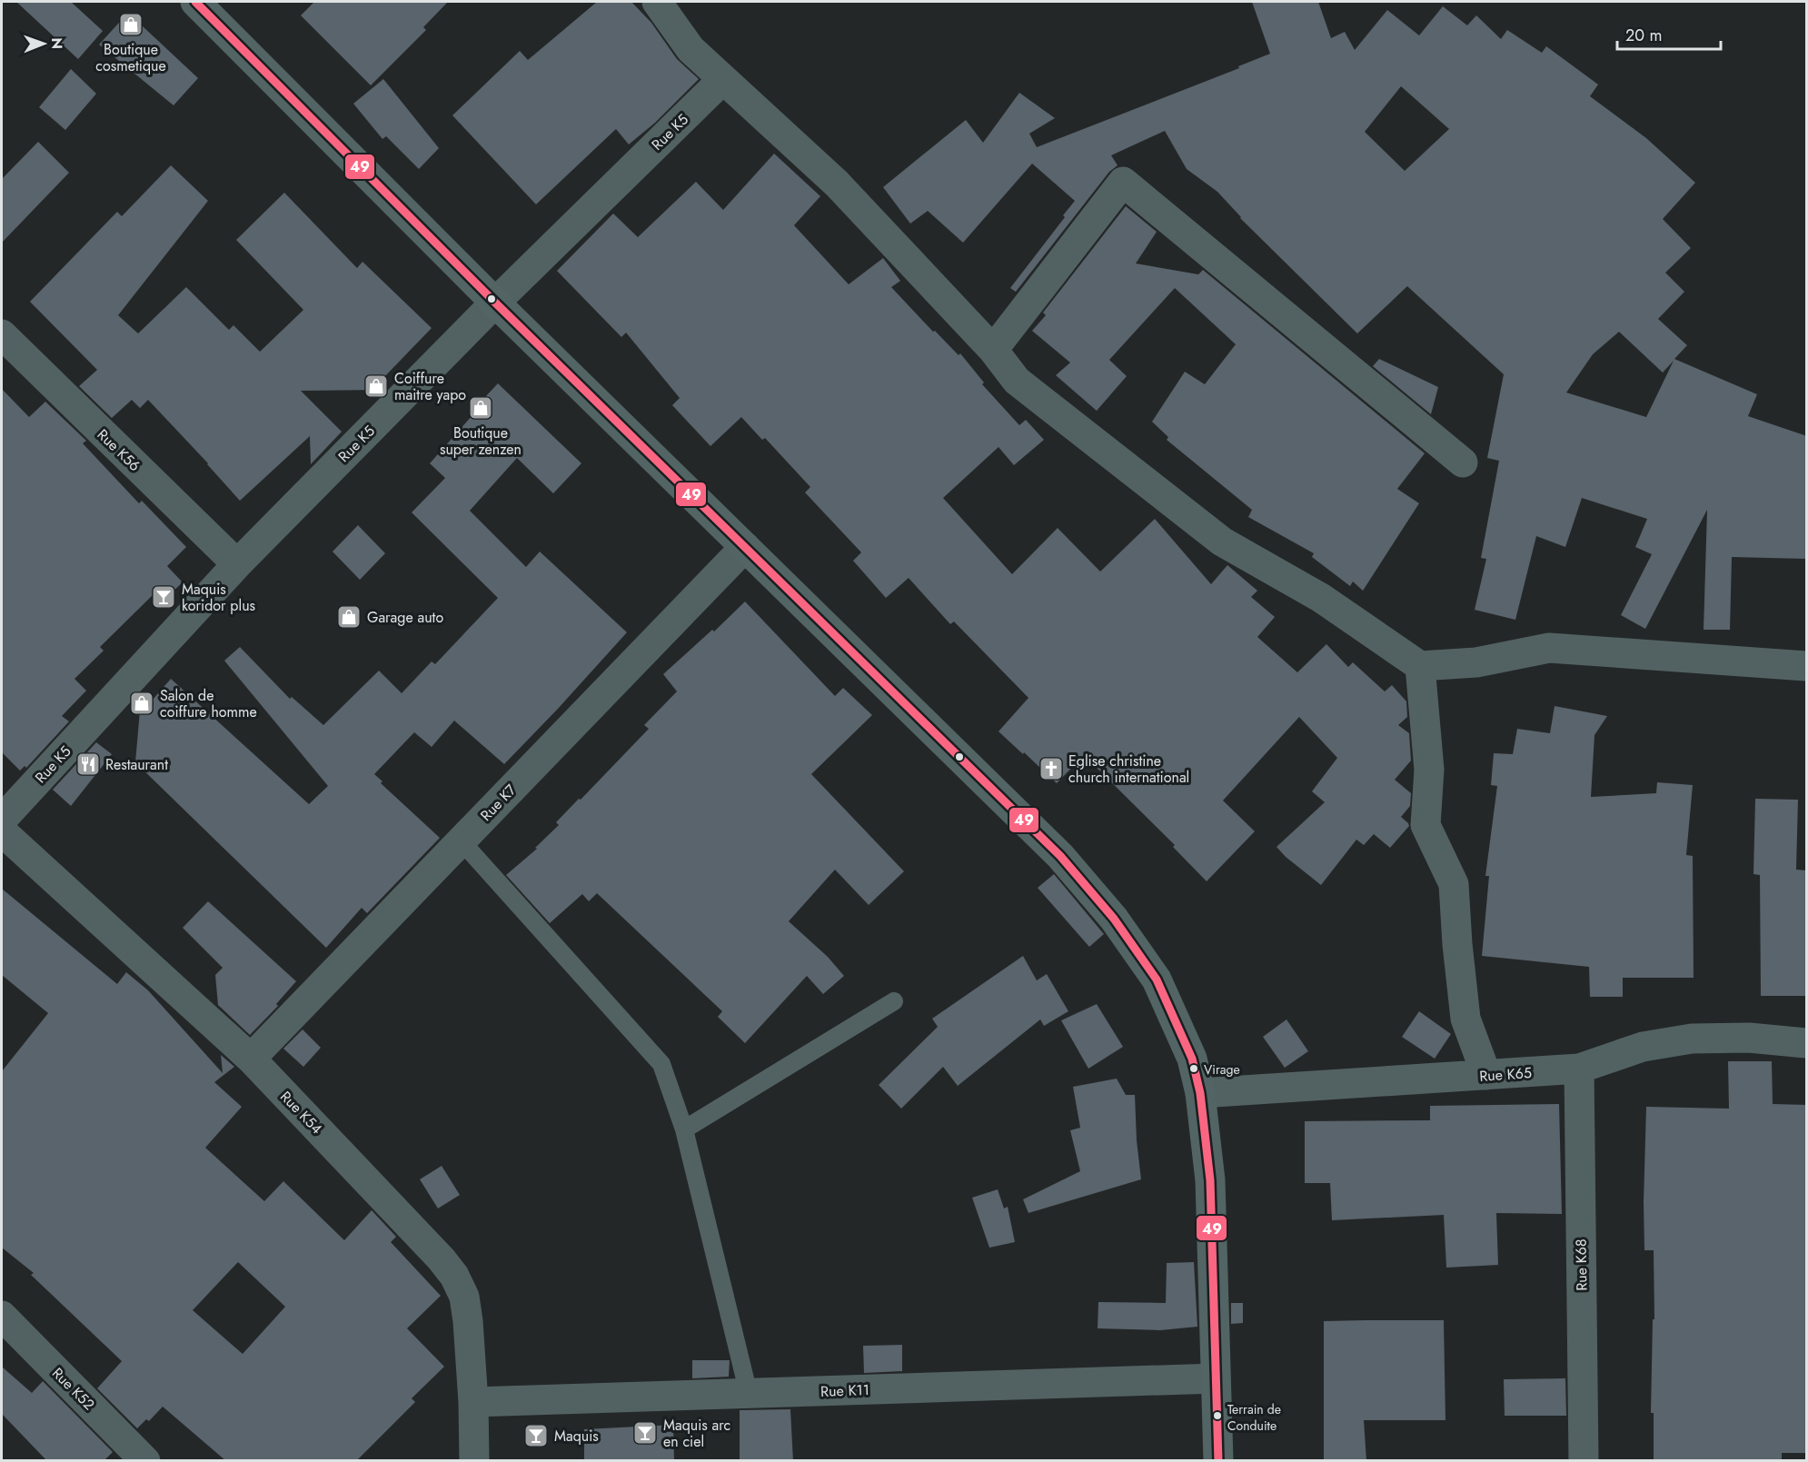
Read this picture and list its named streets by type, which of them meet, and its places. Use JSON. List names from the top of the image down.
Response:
{
  "streets": {
    "street": [
      "Rue K5",
      "Rue K56",
      "Rue K7",
      "Rue K65",
      "Rue K54",
      "Rue K68",
      "Rue K52",
      "Rue K11"
    ]
  },
  "crossings": [
    ["Rue K5", "Rue K56"],
    ["Rue K7", "Rue K54"],
    ["Rue K65", "Rue K68"],
    ["Rue K54", "Rue K11"]
  ],
  "places": {
    "shop": [
      "Boutique cosmetique",
      "Coiffure maitre yapo",
      "Boutique super zenzen",
      "Garage auto",
      "Salon de coiffure homme"
    ],
    "bar": ["Maquis koridor plus", "Maquis arc en ciel", "Maquis"],
    "restaurant": ["Restaurant"],
    "church": ["Eglise christine church international"],
    "other": ["Virage", "Terrain de Conduite"]
  },
  "lines": ["transit line 49"],
  "scale_bar": "20 m",
  "north": "right"
}
